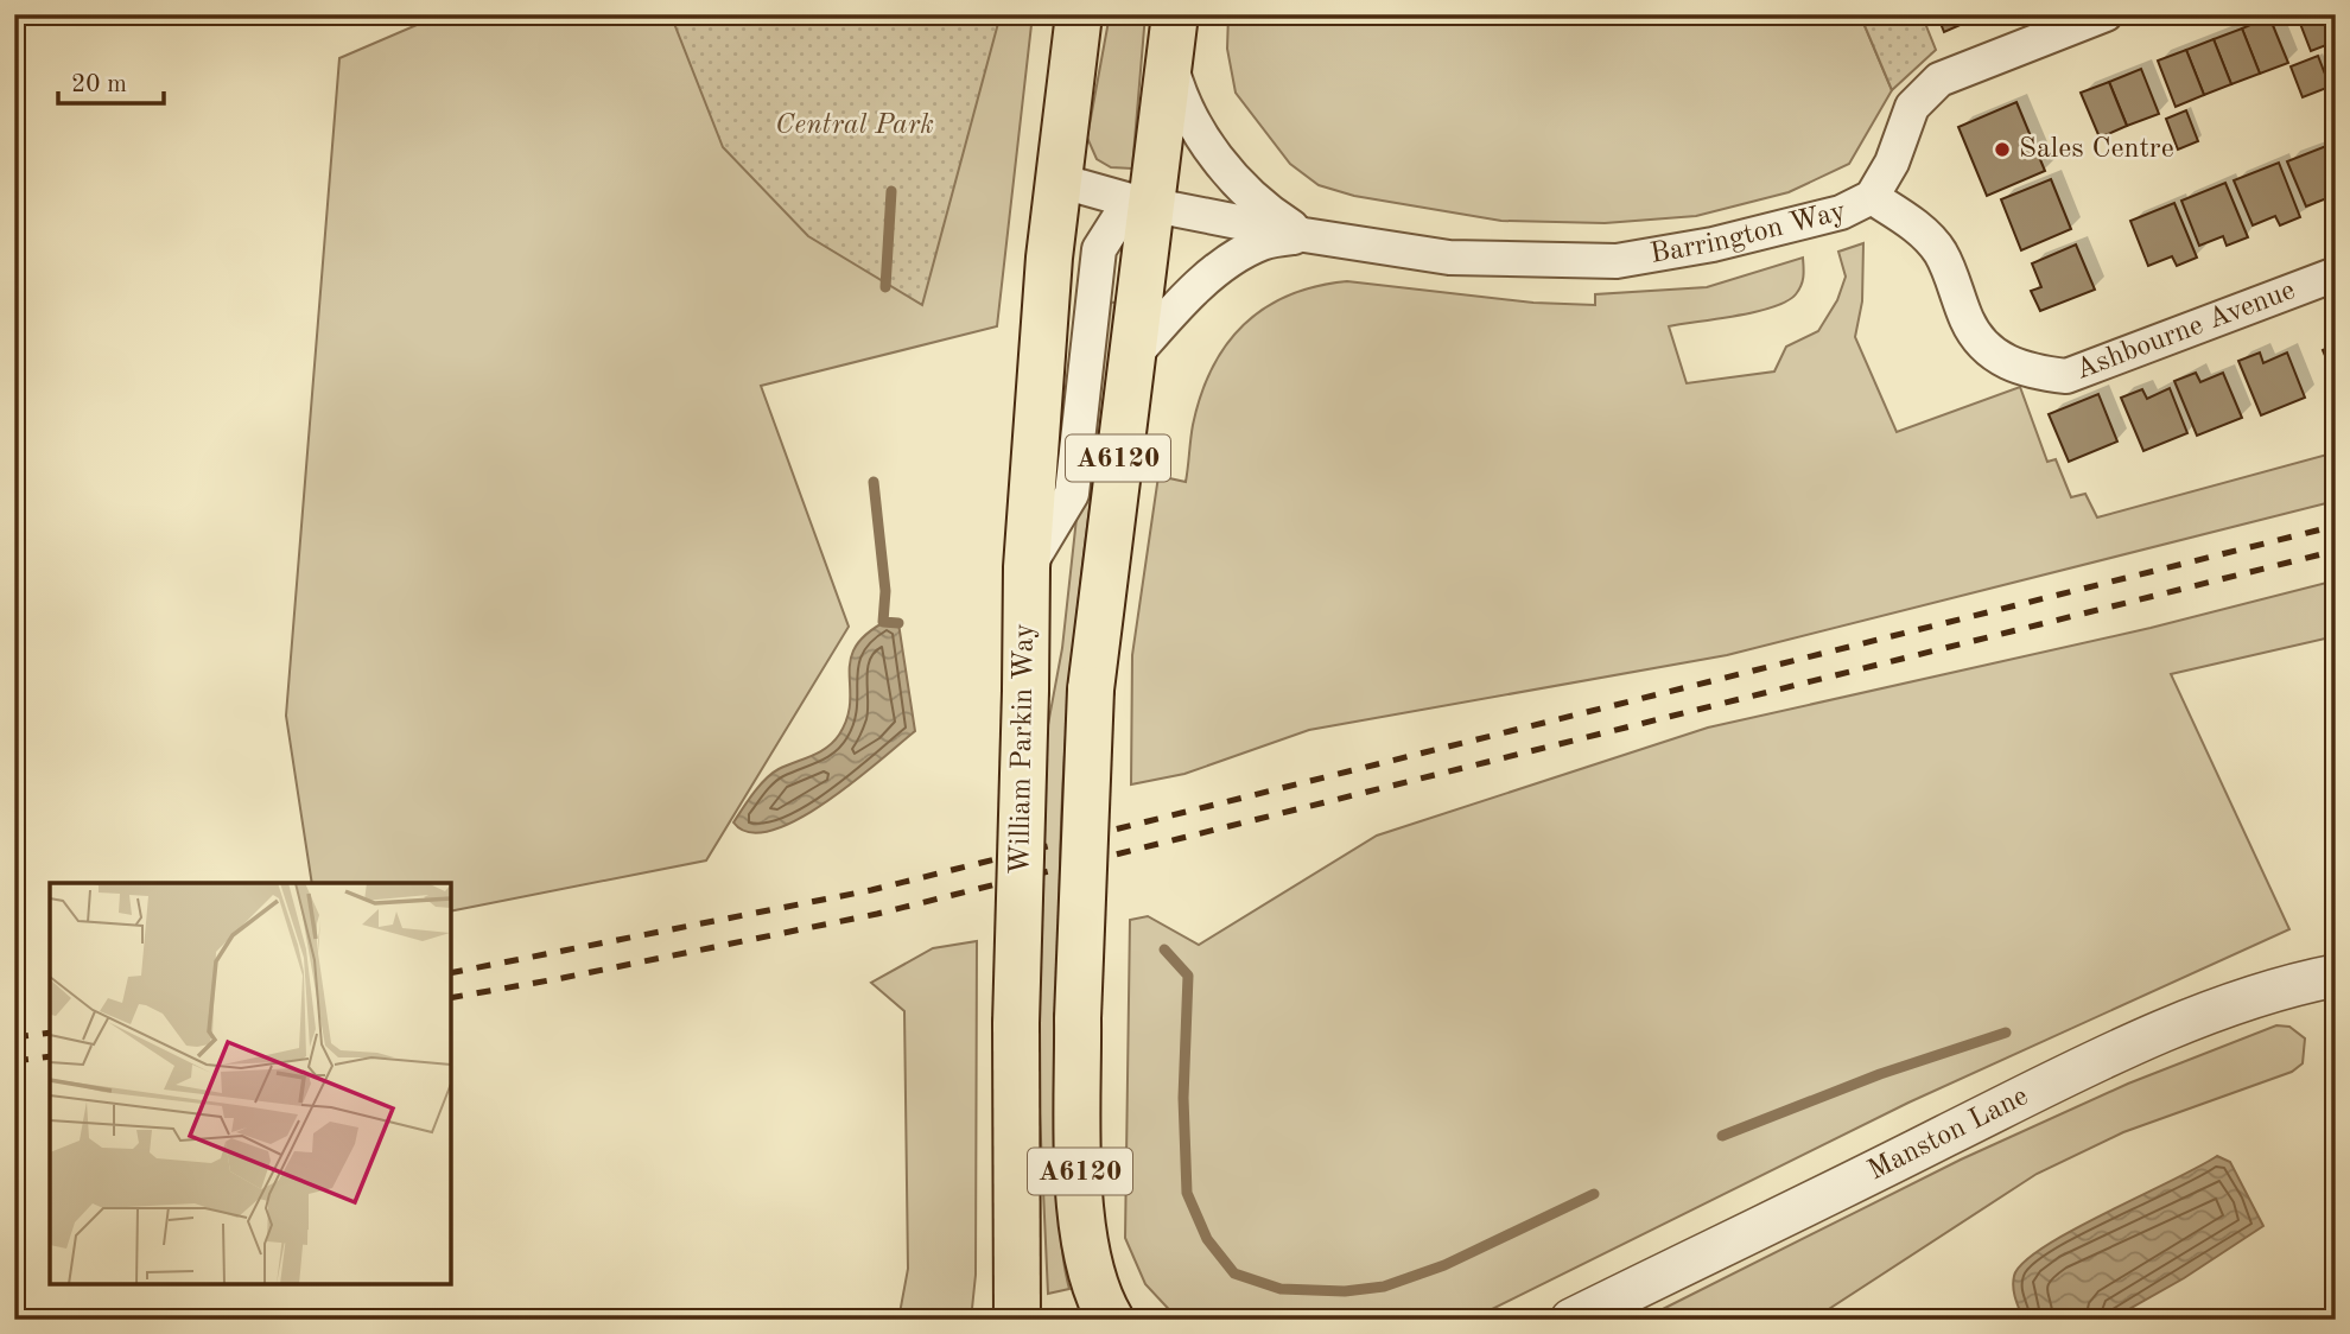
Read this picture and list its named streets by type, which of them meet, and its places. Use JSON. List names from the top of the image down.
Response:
{
  "streets": {
    "highway": ["A6120", "William Parkin Way"],
    "street": ["Barrington Way", "Ashbourne Avenue", "Manston Lane"]
  },
  "crossings": [
    ["Barrington Way", "Ashbourne Avenue"],
    ["Barrington Way", "A6120"]
  ],
  "parks": ["Central Park"],
  "places": ["Sales Centre"],
  "scale_bar": "20 m"
}
